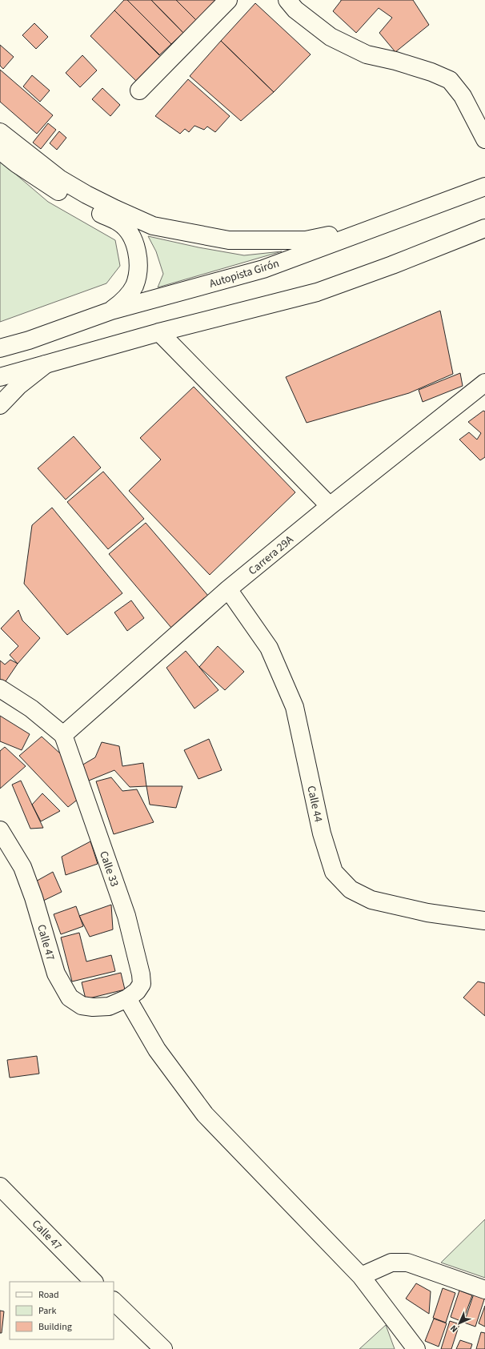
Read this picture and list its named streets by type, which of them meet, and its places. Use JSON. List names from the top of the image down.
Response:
{
  "streets": {
    "main road": [
      "Autopista Girón",
      "Carrera 29A",
      "Calle 44",
      "Calle 33",
      "Calle 47"
    ]
  },
  "crossings": [
    ["Carrera 29A", "Calle 44"],
    ["Carrera 29A", "Calle 33"],
    ["Calle 33", "Calle 47"]
  ],
  "legend": ["Road", "Park", "Building"],
  "north": "bottom left"
}
